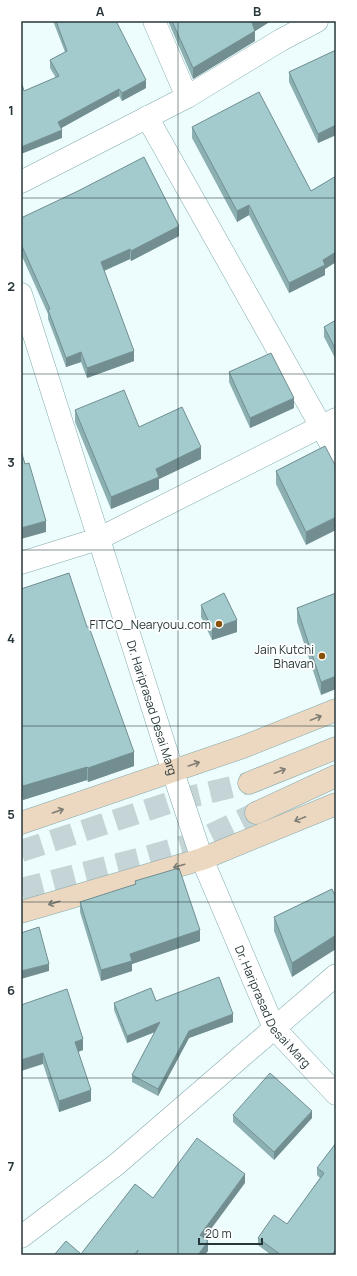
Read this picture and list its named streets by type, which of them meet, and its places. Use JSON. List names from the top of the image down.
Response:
{
  "streets": {
    "street": ["Dr. Hariprasad Desai Marg"]
  },
  "places": ["FITCO_Nearyouu.com", "Jain Kutchi Bhavan"],
  "scale_bar": "20 m",
  "grid": {
    "columns": ["A", "B"],
    "rows": [
      "1",
      "2",
      "3",
      "4",
      "5",
      "6",
      "7"
    ]
  }
}
